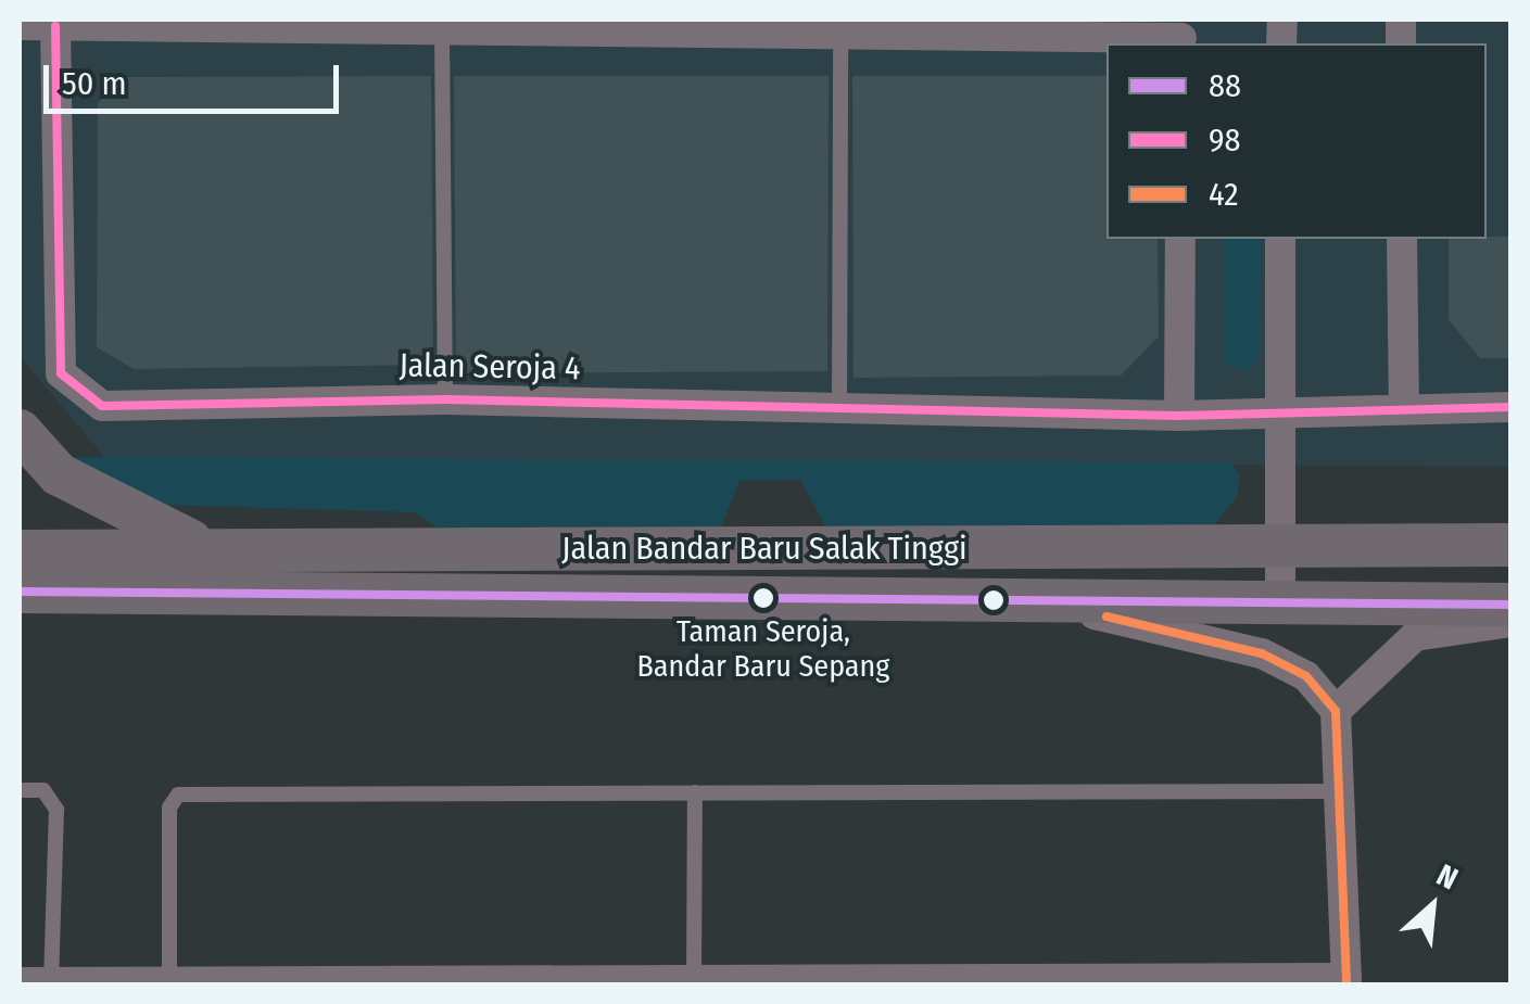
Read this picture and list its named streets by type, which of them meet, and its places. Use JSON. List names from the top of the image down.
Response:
{
  "streets": {
    "main road": ["Jalan Bandar Baru Salak Tinggi"],
    "street": ["Jalan Seroja 4"]
  },
  "places": ["Taman Seroja, Bandar Baru Sepang"],
  "lines": ["transit line 98", "transit line 88", "transit line 42"],
  "legend": ["88", "98", "42"],
  "scale_bar": "50 m",
  "north": "top right"
}
